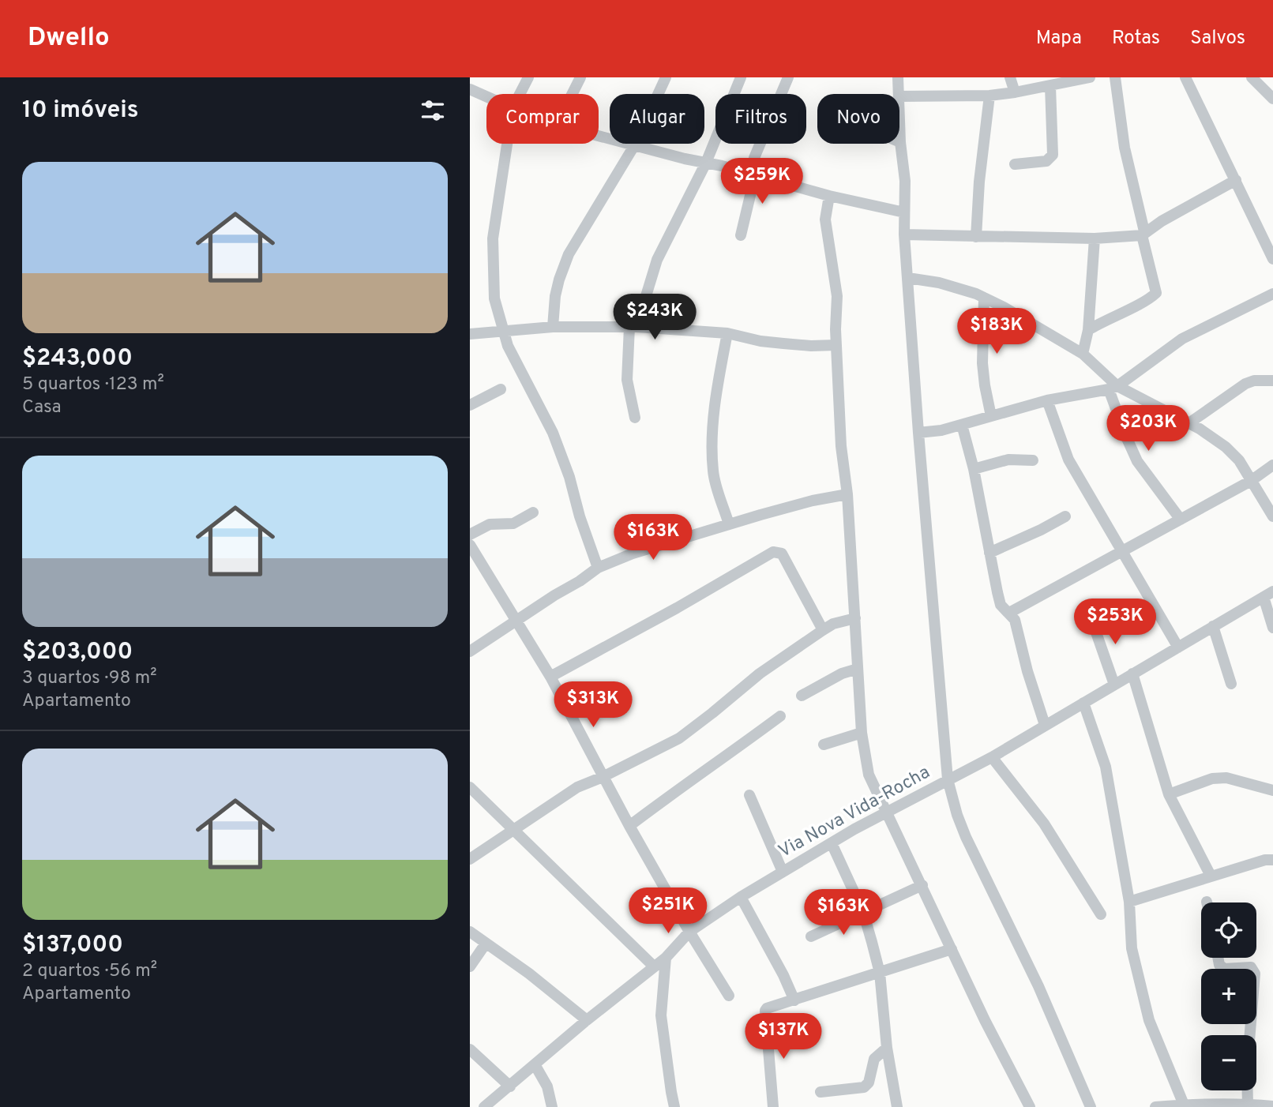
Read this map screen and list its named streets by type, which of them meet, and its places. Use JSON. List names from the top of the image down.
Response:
{
  "streets": {
    "street": ["Via Nova Vida-Rocha"]
  },
  "page": {
    "header": "Dwello",
    "nav": ["Mapa", "Rotas", "Salvos"],
    "heading": "10 imóveis",
    "chip": [
      "Comprar",
      "Alugar",
      "Filtros",
      "Novo"
    ],
    "list": [
      {
        "name": "$243,000",
        "note": "5 quartos · 123 m² · Casa"
      },
      {
        "name": "$203,000",
        "note": "3 quartos · 98 m² · Apartamento"
      },
      {
        "name": "$137,000",
        "note": "2 quartos · 56 m² · Apartamento"
      }
    ],
    "price": [
      "$259K",
      "$243K",
      "$183K",
      "$203K",
      "$163K",
      "$253K",
      "$313K",
      "$251K",
      "$163K",
      "$137K"
    ],
    "map_buttons": ["+", "−"]
  }
}
